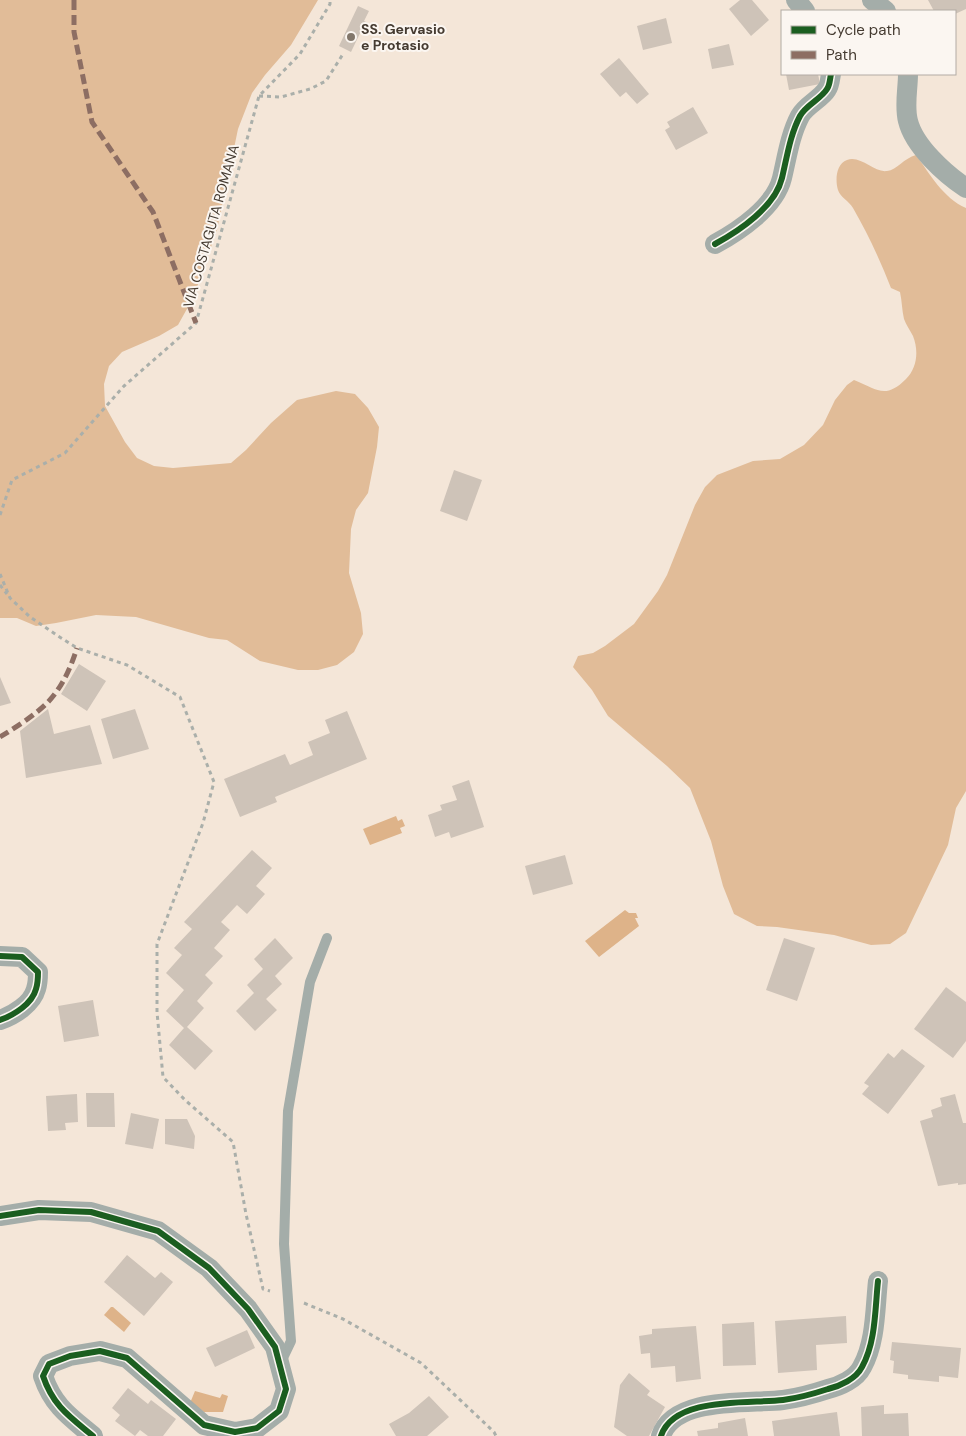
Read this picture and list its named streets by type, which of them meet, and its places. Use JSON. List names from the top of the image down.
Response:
{
  "streets": {
    "path": ["VIA COSTAGUTA ROMANA"]
  },
  "places": ["SS. Gervasio e Protasio"],
  "legend": ["Cycle path", "Path"]
}
